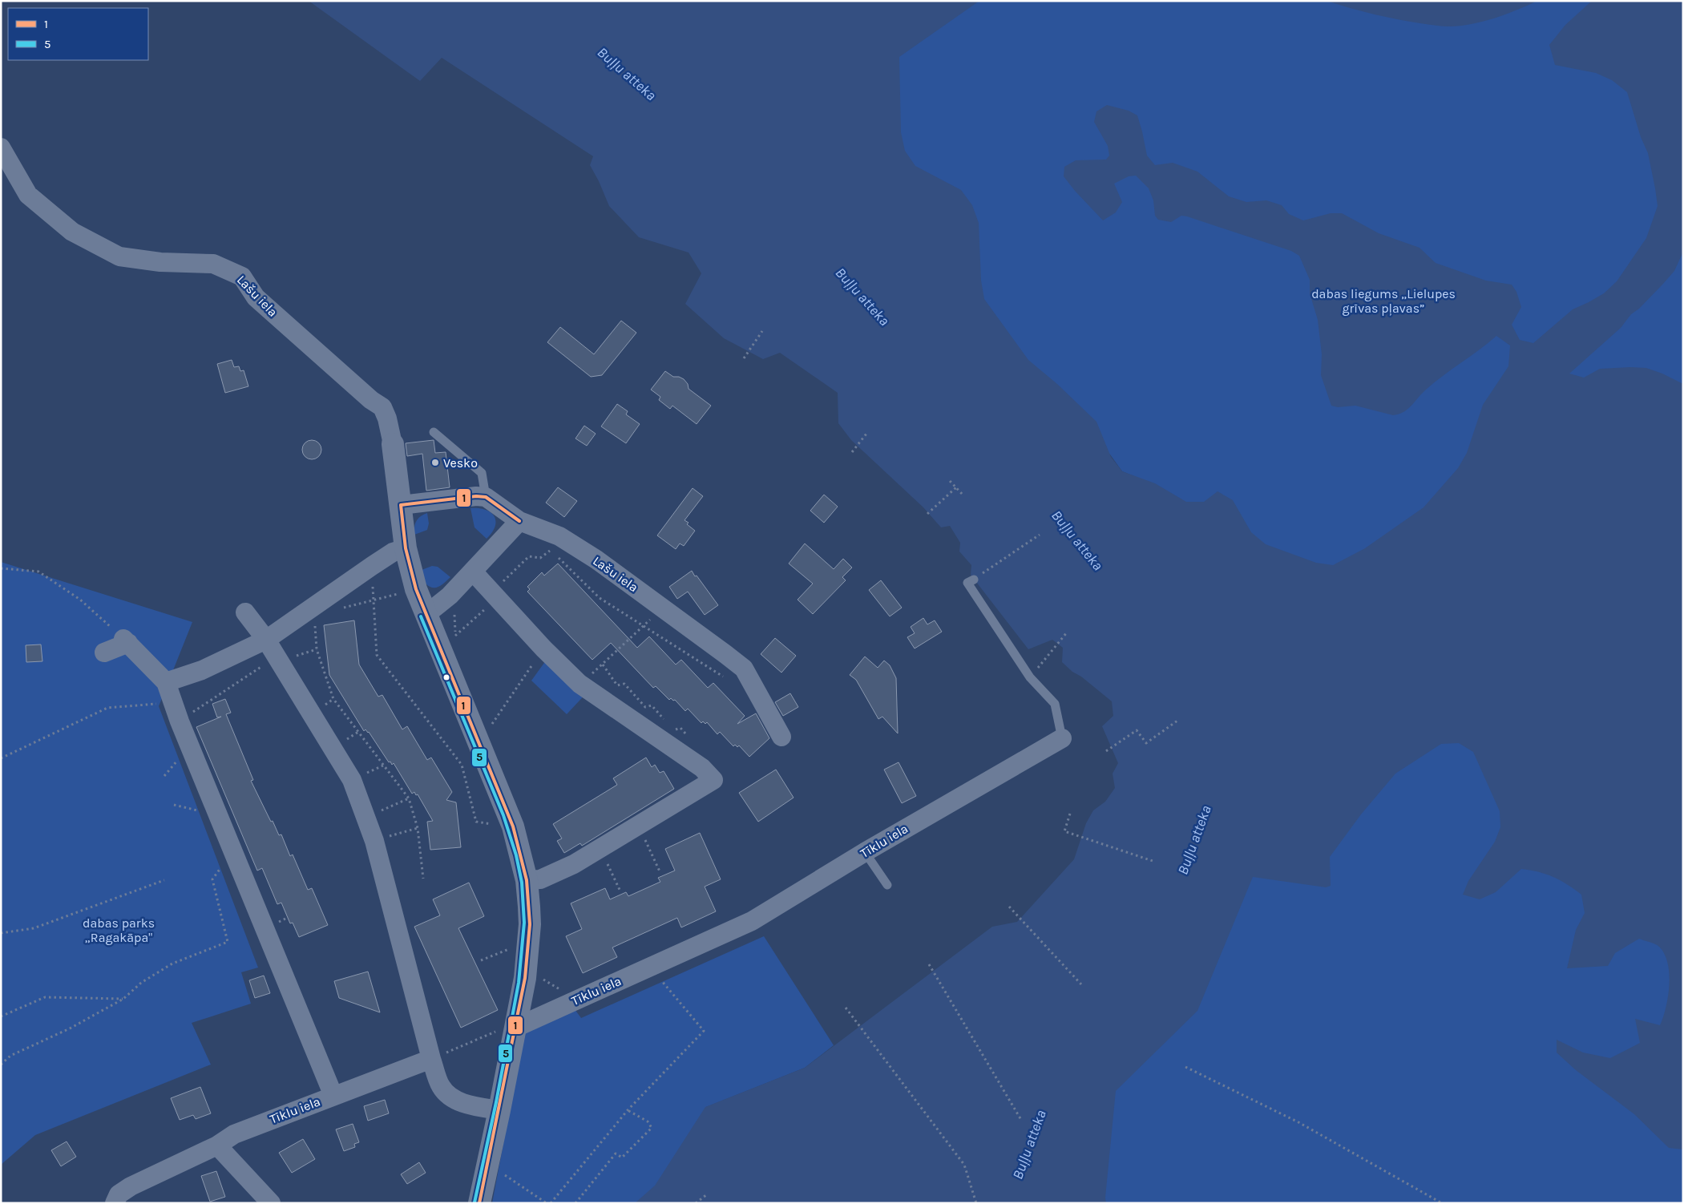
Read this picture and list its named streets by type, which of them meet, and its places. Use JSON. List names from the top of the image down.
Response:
{
  "streets": {
    "street": ["Lašu iela", "Tīklu iela"]
  },
  "crossings": [
    ["Lašu iela", "Tīklu iela"]
  ],
  "water": ["Buļļu atteka"],
  "parks": ["dabas liegums „Lielupes grīvas pļavas”", "dabas parks „Ragakāpa\""],
  "places": ["Vesko"],
  "lines": ["transit line 1", "transit line 5"],
  "legend": ["1", "5"]
}
